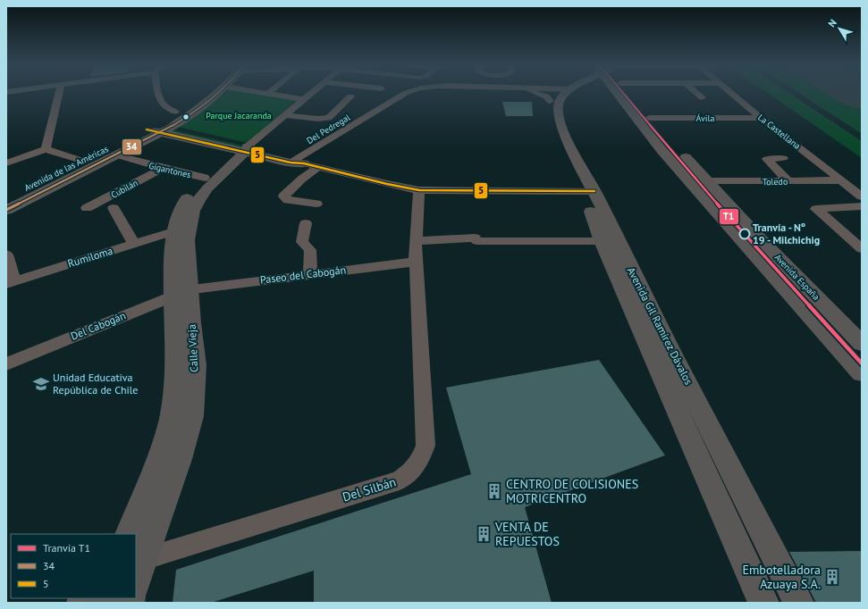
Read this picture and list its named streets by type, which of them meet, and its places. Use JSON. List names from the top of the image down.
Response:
{
  "streets": {
    "main road": [
      "Avenida de las Américas",
      "Avenida España",
      "Avenida Gil Ramírez Dávalos",
      "Calle Vieja"
    ],
    "street": [
      "Ávila",
      "Del Pedregal",
      "La Castellana",
      "Gigantones",
      "Toledo",
      "Cubilán",
      "Rumiloma",
      "Paseo del Cabogán",
      "Del Cabogán",
      "Del Silbán"
    ]
  },
  "crossings": [
    ["Ávila", "La Castellana"],
    ["Ávila", "Avenida España"],
    ["Del Pedregal", "Avenida Gil Ramírez Dávalos"],
    ["La Castellana", "Toledo"],
    ["Avenida de las Américas", "Gigantones"],
    ["Gigantones", "Cubilán"],
    ["Gigantones", "Calle Vieja"],
    ["Toledo", "Avenida España"],
    ["Rumiloma", "Calle Vieja"],
    ["Paseo del Cabogán", "Del Cabogán"],
    ["Paseo del Cabogán", "Avenida Gil Ramírez Dávalos"],
    ["Paseo del Cabogán", "Calle Vieja"],
    ["Paseo del Cabogán", "Del Silbán"],
    ["Del Cabogán", "Calle Vieja"],
    ["Calle Vieja", "Del Silbán"]
  ],
  "parks": ["Parque Jacaranda"],
  "places": {
    "other": ["Tranvía - Nº 19 - Milchichig"],
    "school or university": ["Unidad Educativa República de Chile"],
    "building": ["CENTRO DE COLISIONES MOTRICENTRO", "VENTA DE REPUESTOS", "Embotelladora Azuaya S.A."]
  },
  "lines": ["tram line T1", "transit line 34", "transit line 5"],
  "legend": ["Tranvía T1", "34", "5"],
  "north": "top left"
}
